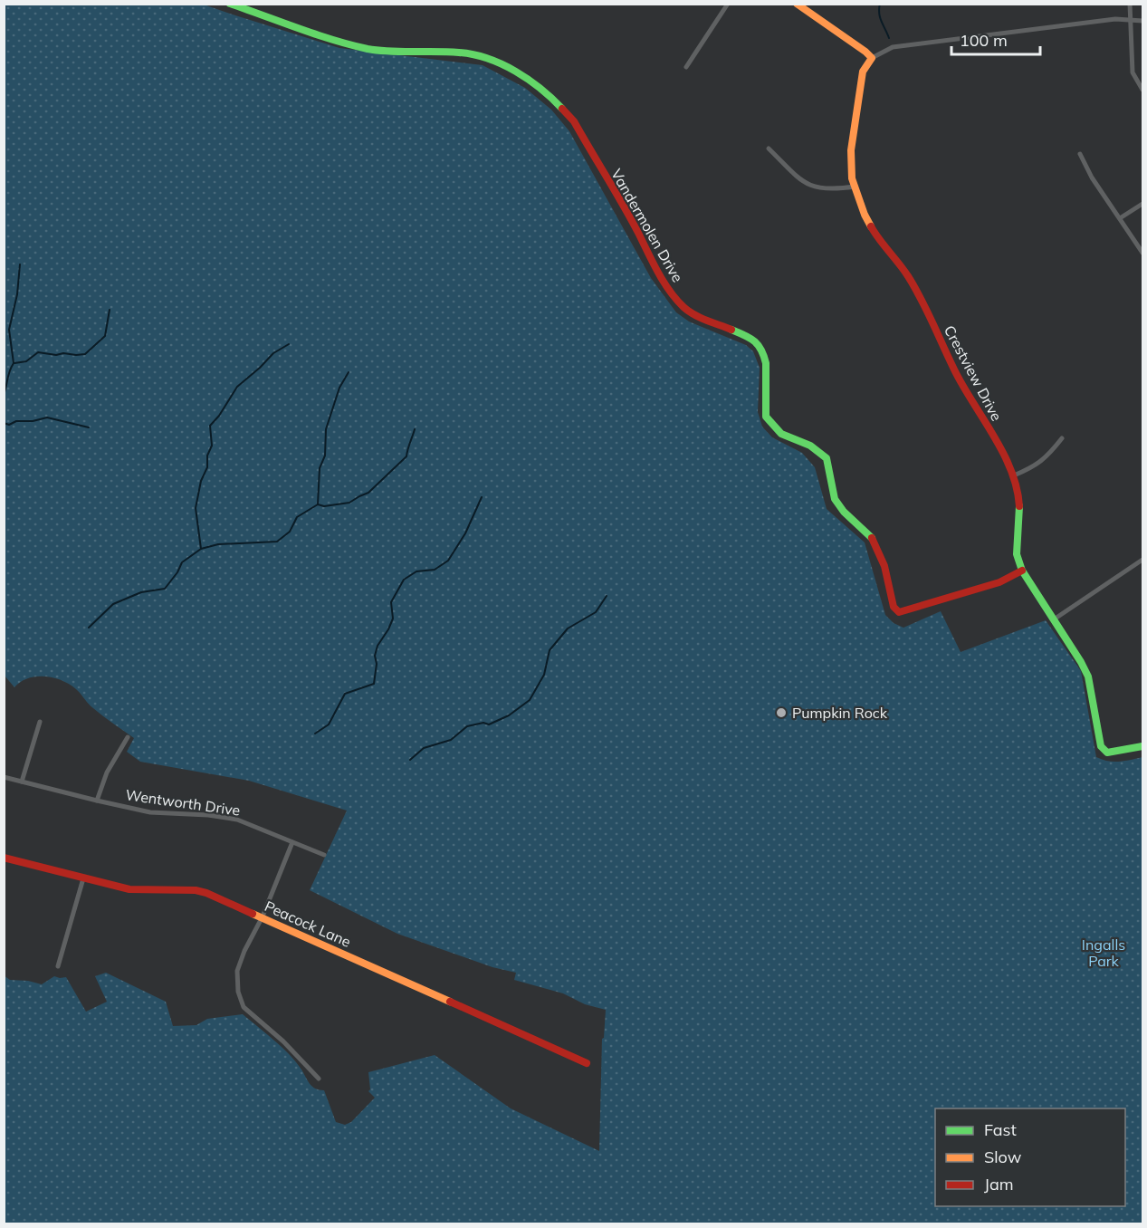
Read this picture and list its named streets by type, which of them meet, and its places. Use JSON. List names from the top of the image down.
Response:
{
  "streets": {
    "street": [
      "Vandermolen Drive",
      "Crestview Drive",
      "Wentworth Drive",
      "Peacock Lane"
    ]
  },
  "crossings": [
    ["Vandermolen Drive", "Crestview Drive"]
  ],
  "parks": ["Ingalls Park"],
  "places": ["Pumpkin Rock"],
  "legend": ["Fast", "Slow", "Jam"],
  "scale_bar": "100 m"
}
